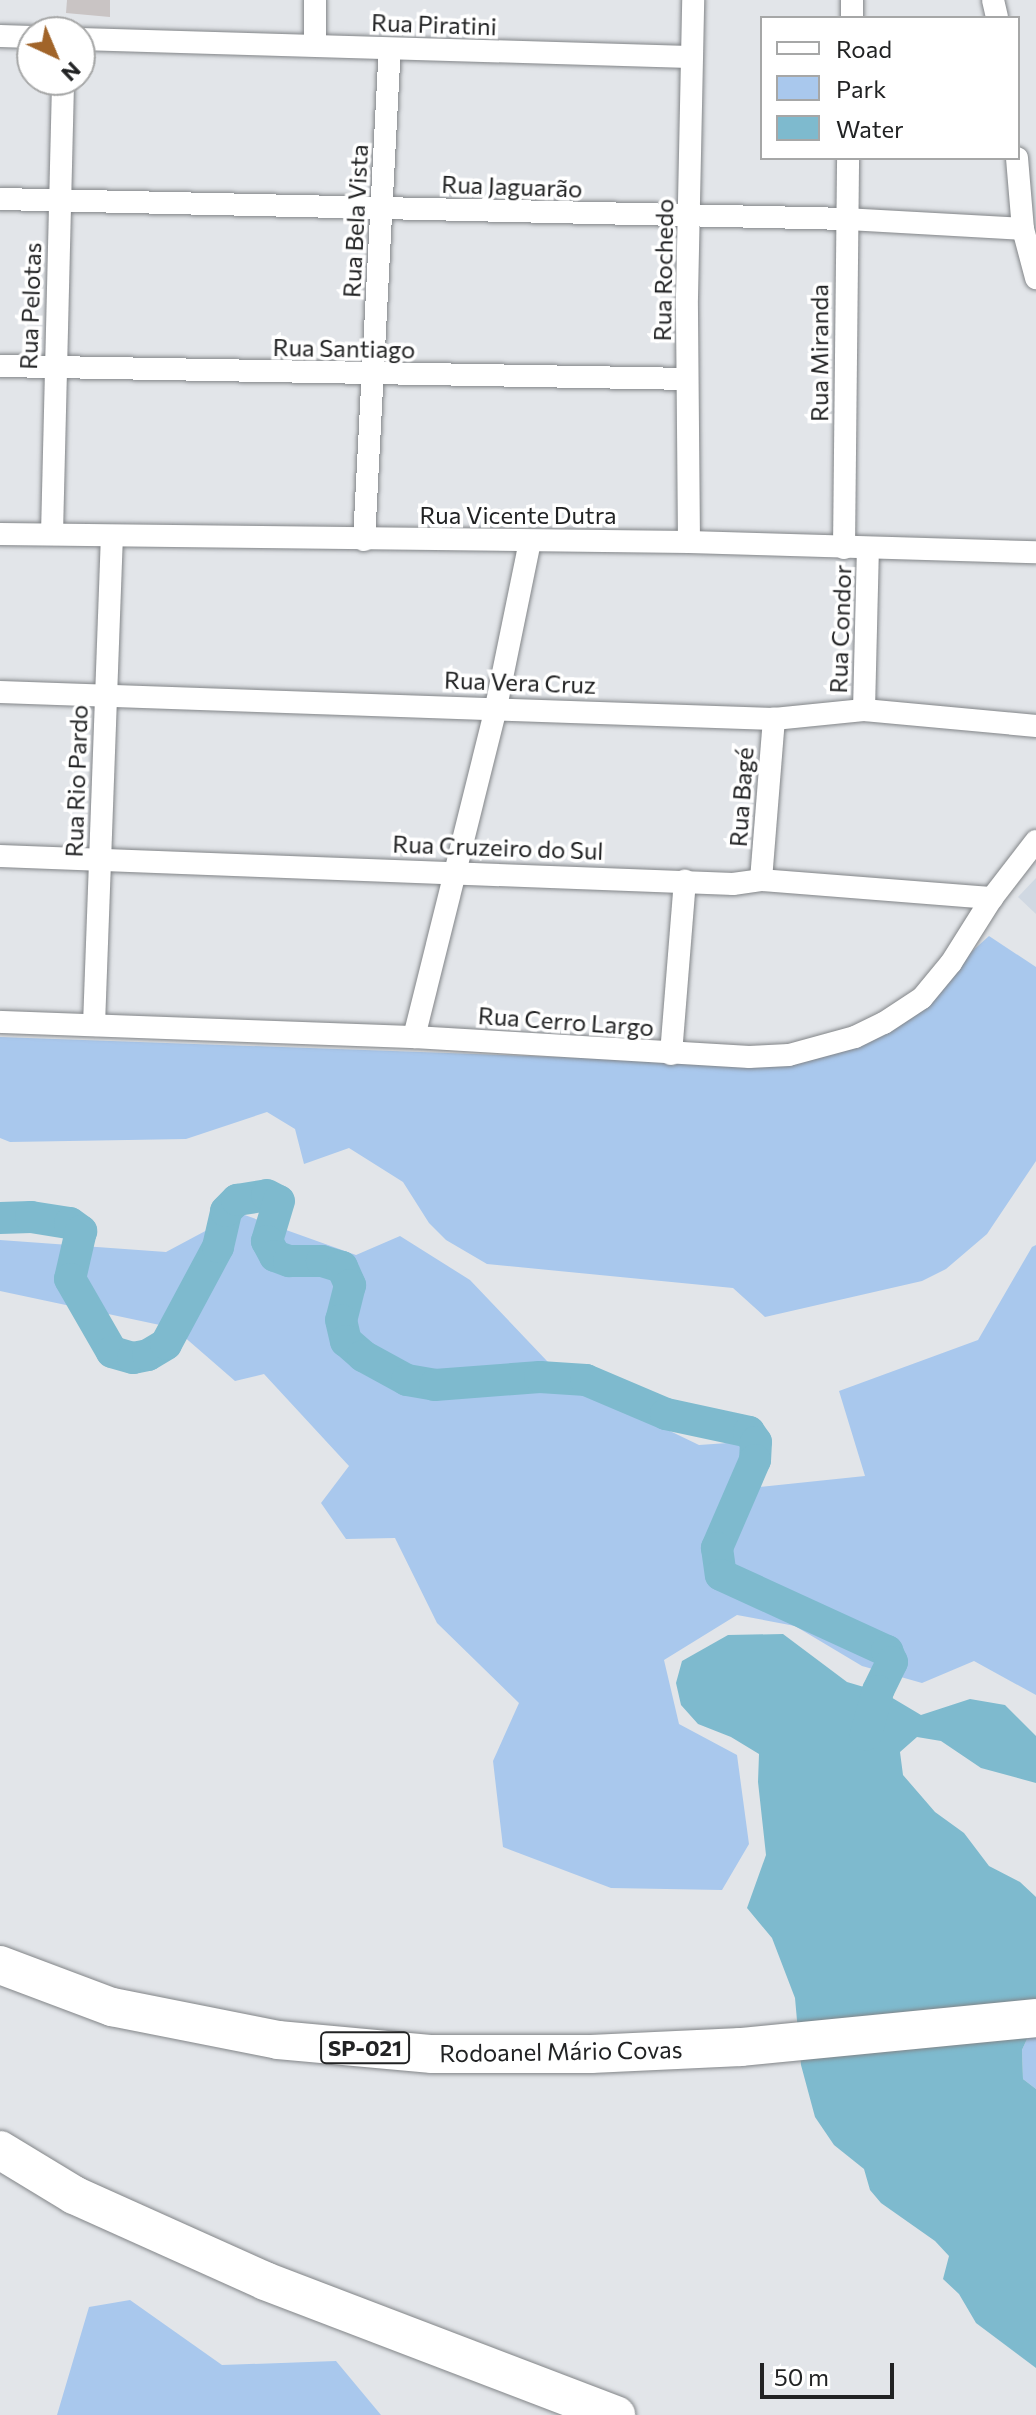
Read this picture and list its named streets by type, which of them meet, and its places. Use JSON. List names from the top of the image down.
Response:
{
  "streets": {
    "highway": ["SP-021", "Rodoanel Mário Covas"],
    "street": [
      "Rua Piratini",
      "Rua Jaguarão",
      "Rua Bela Vista",
      "Rua Rochedo",
      "Rua Pelotas",
      "Rua Santiago",
      "Rua Miranda",
      "Rua Vicente Dutra",
      "Rua Condor",
      "Rua Vera Cruz",
      "Rua Rio Pardo",
      "Rua Bagé",
      "Rua Cruzeiro do Sul",
      "Rua Cerro Largo"
    ]
  },
  "crossings": [
    ["Rua Piratini", "Rua Bela Vista"],
    ["Rua Piratini", "Rua Rochedo"],
    ["Rua Jaguarão", "Rua Bela Vista"],
    ["Rua Jaguarão", "Rua Rochedo"],
    ["Rua Jaguarão", "Rua Pelotas"],
    ["Rua Jaguarão", "Rua Miranda"],
    ["Rua Bela Vista", "Rua Santiago"],
    ["Rua Bela Vista", "Rua Vicente Dutra"],
    ["Rua Rochedo", "Rua Santiago"],
    ["Rua Rochedo", "Rua Vicente Dutra"],
    ["Rua Pelotas", "Rua Santiago"],
    ["Rua Pelotas", "Rua Vicente Dutra"],
    ["Rua Miranda", "Rua Vicente Dutra"],
    ["Rua Vicente Dutra", "Rua Condor"],
    ["Rua Vicente Dutra", "Rua Rio Pardo"],
    ["Rua Condor", "Rua Vera Cruz"],
    ["Rua Vera Cruz", "Rua Rio Pardo"],
    ["Rua Vera Cruz", "Rua Bagé"],
    ["Rua Rio Pardo", "Rua Cruzeiro do Sul"],
    ["Rua Rio Pardo", "Rua Cerro Largo"],
    ["Rua Bagé", "Rua Cruzeiro do Sul"],
    ["Rua Cruzeiro do Sul", "Rua Cerro Largo"]
  ],
  "legend": ["Road", "Park", "Water"],
  "scale_bar": "50 m",
  "north": "bottom right"
}
